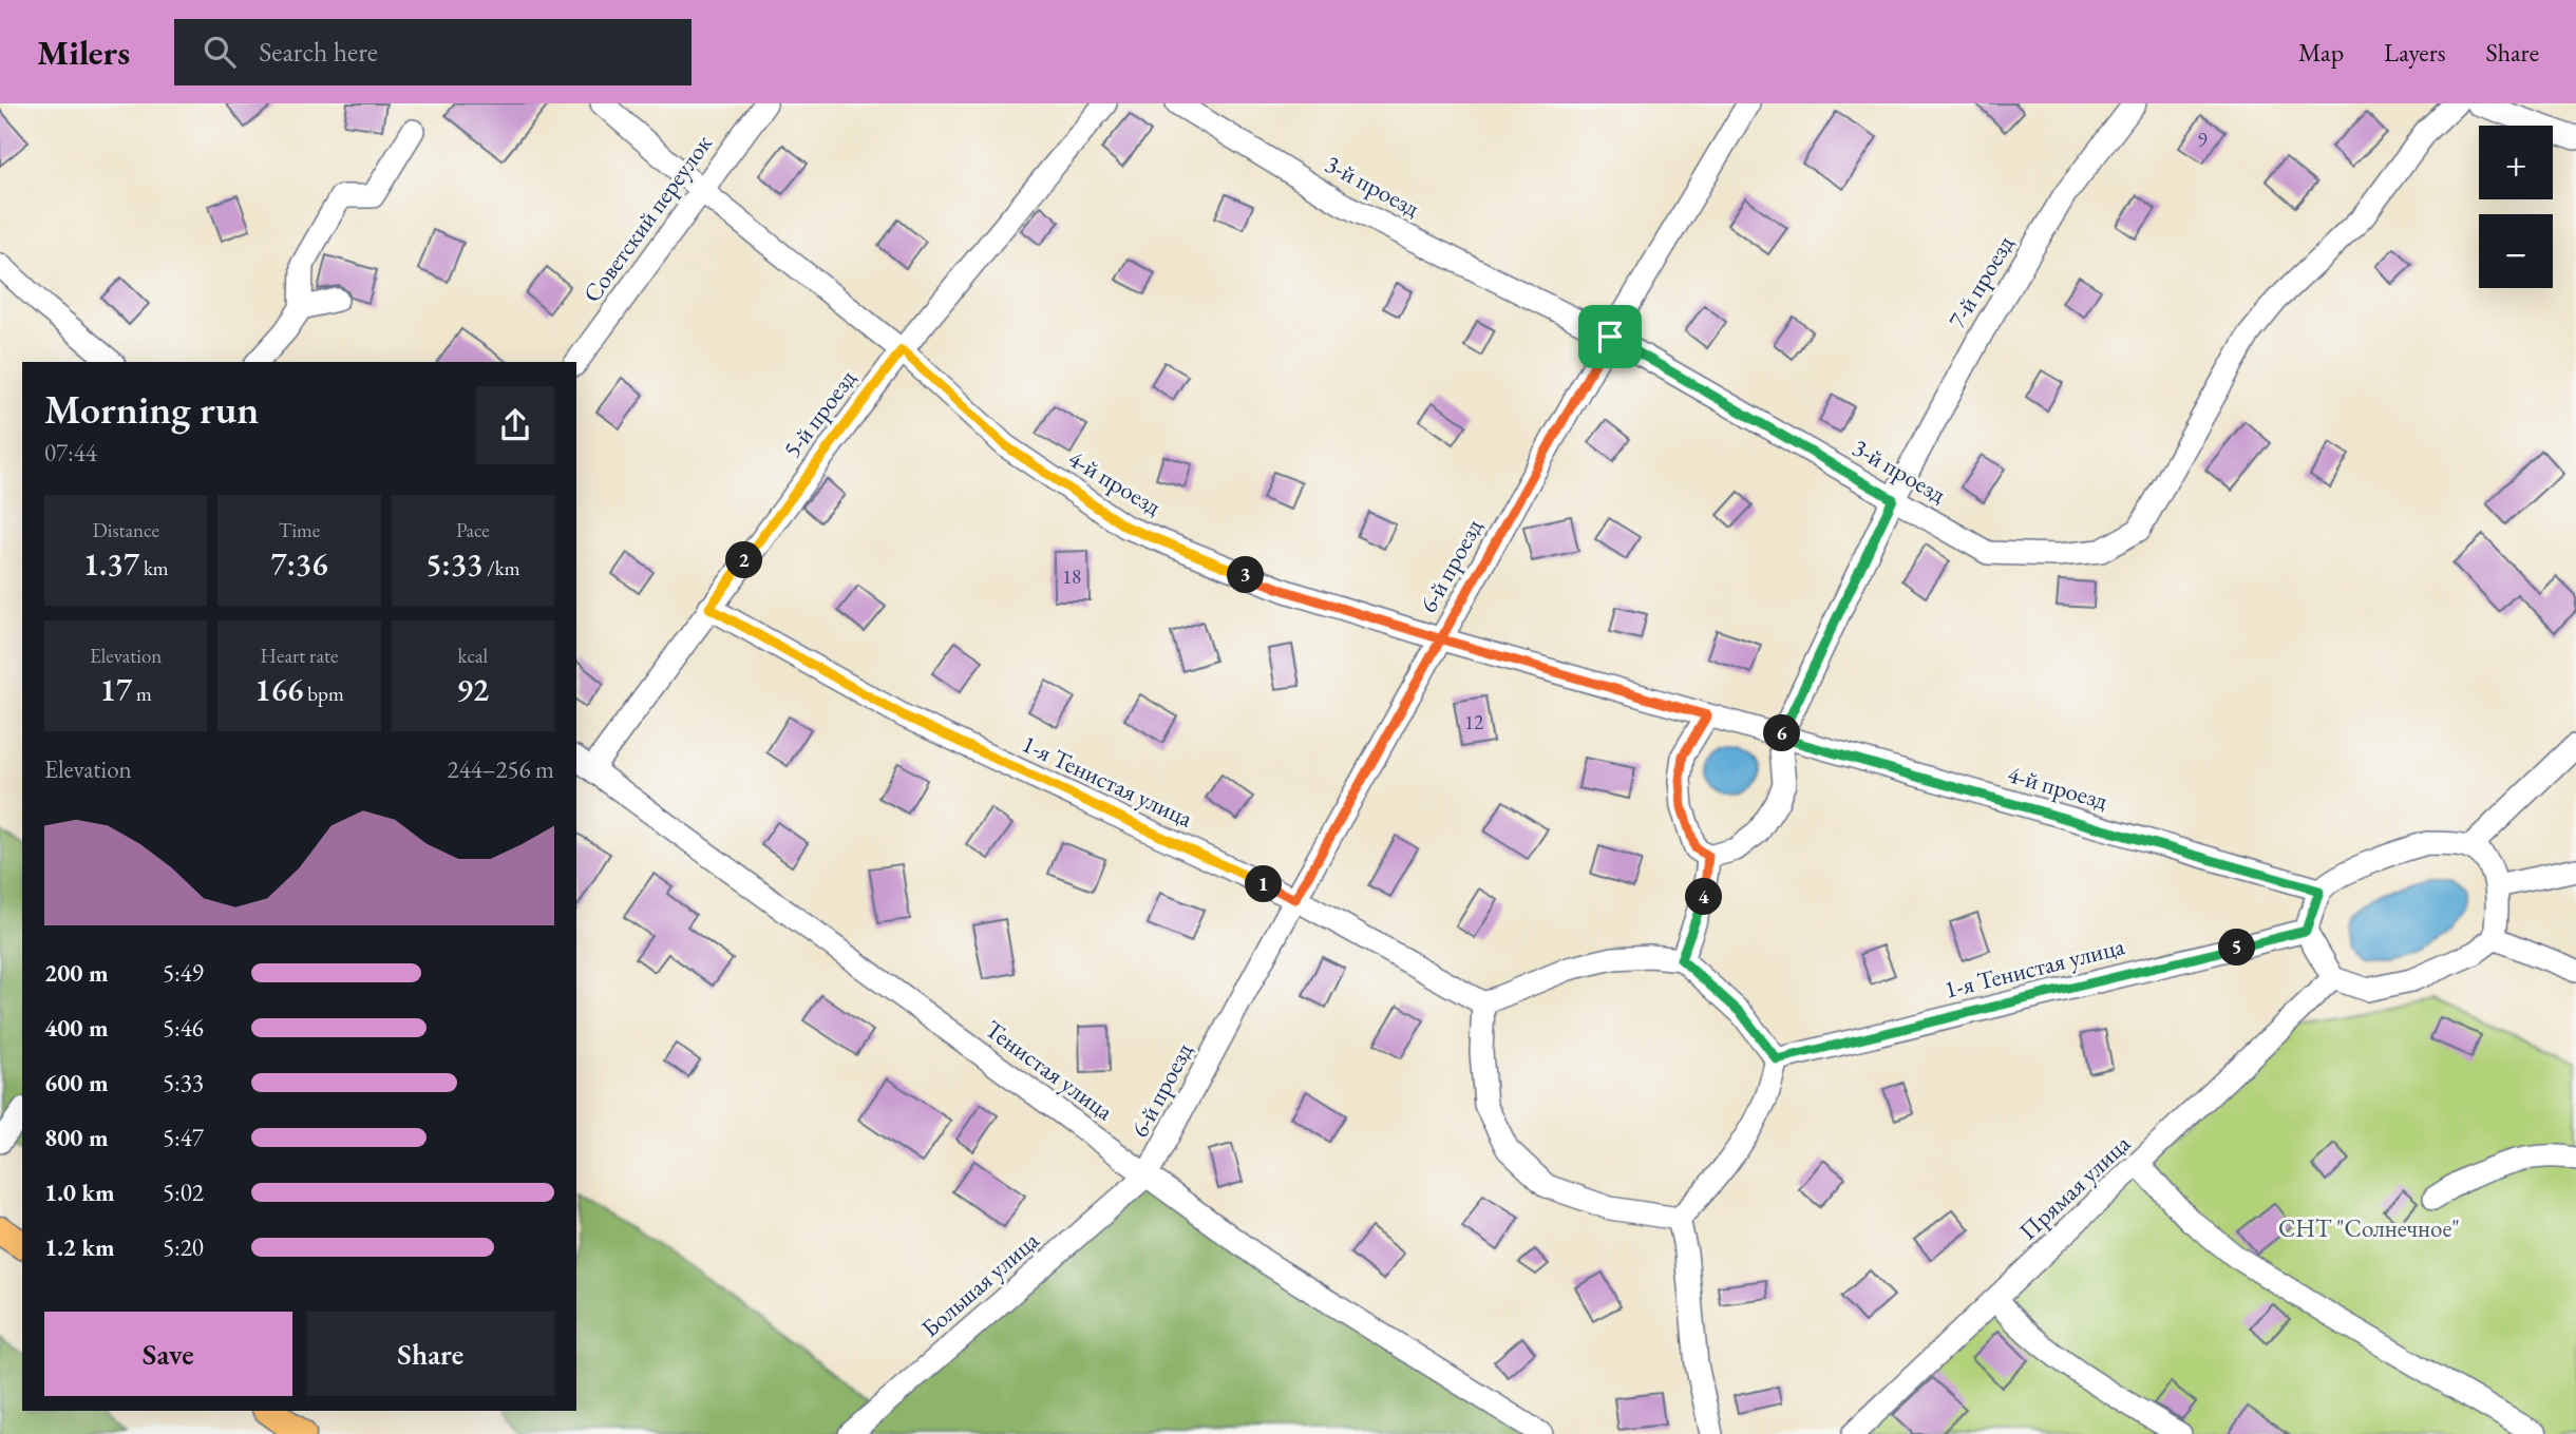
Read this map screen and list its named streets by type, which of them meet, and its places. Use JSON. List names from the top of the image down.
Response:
{
  "streets": {
    "street": [
      "3-й проезд",
      "Советский переулок",
      "7-й проезд",
      "5-й проезд",
      "4-й проезд",
      "6-й проезд",
      "1-я Тенистая улица",
      "Тенистая улица",
      "Прямая улица",
      "Большая улица"
    ]
  },
  "crossings": [
    ["3-й проезд", "7-й проезд"],
    ["3-й проезд", "6-й проезд"],
    ["Советский переулок", "4-й проезд"],
    ["7-й проезд", "4-й проезд"],
    ["5-й проезд", "4-й проезд"],
    ["5-й проезд", "1-я Тенистая улица"],
    ["5-й проезд", "Тенистая улица"],
    ["4-й проезд", "6-й проезд"],
    ["4-й проезд", "1-я Тенистая улица"],
    ["4-й проезд", "Прямая улица"],
    ["6-й проезд", "1-я Тенистая улица"],
    ["6-й проезд", "Тенистая улица"],
    ["6-й проезд", "Большая улица"],
    ["1-я Тенистая улица", "Прямая улица"],
    ["Тенистая улица", "Большая улица"]
  ],
  "parks": ["СНТ \"Солнечное\""],
  "house_numbers": ["9", "18", "12"],
  "page": {
    "header": "Milers",
    "search": "Search here",
    "nav": ["Map", "Layers", "Share"],
    "map_buttons": ["+", "−"],
    "heading": ["Morning run", "07:44"],
    "stats": [
      ["Distance", "1.37 km"],
      ["Time", "7:36"],
      ["Pace", "5:33 /km"],
      ["Elevation", "17 m"],
      ["Heart rate", "166 bpm"],
      ["kcal", "92"]
    ],
    "pins": [
      "2",
      "3",
      "6",
      "1",
      "4",
      "5"
    ],
    "chart": ["Elevation", "244–256 m"],
    "list": [
      {
        "name": "200 m",
        "note": "5:49"
      },
      {
        "name": "400 m",
        "note": "5:46"
      },
      {
        "name": "600 m",
        "note": "5:33"
      },
      {
        "name": "800 m",
        "note": "5:47"
      },
      {
        "name": "1.0 km",
        "note": "5:02"
      },
      {
        "name": "1.2 km",
        "note": "5:20"
      }
    ],
    "buttons": ["Save", "Share"]
  }
}
